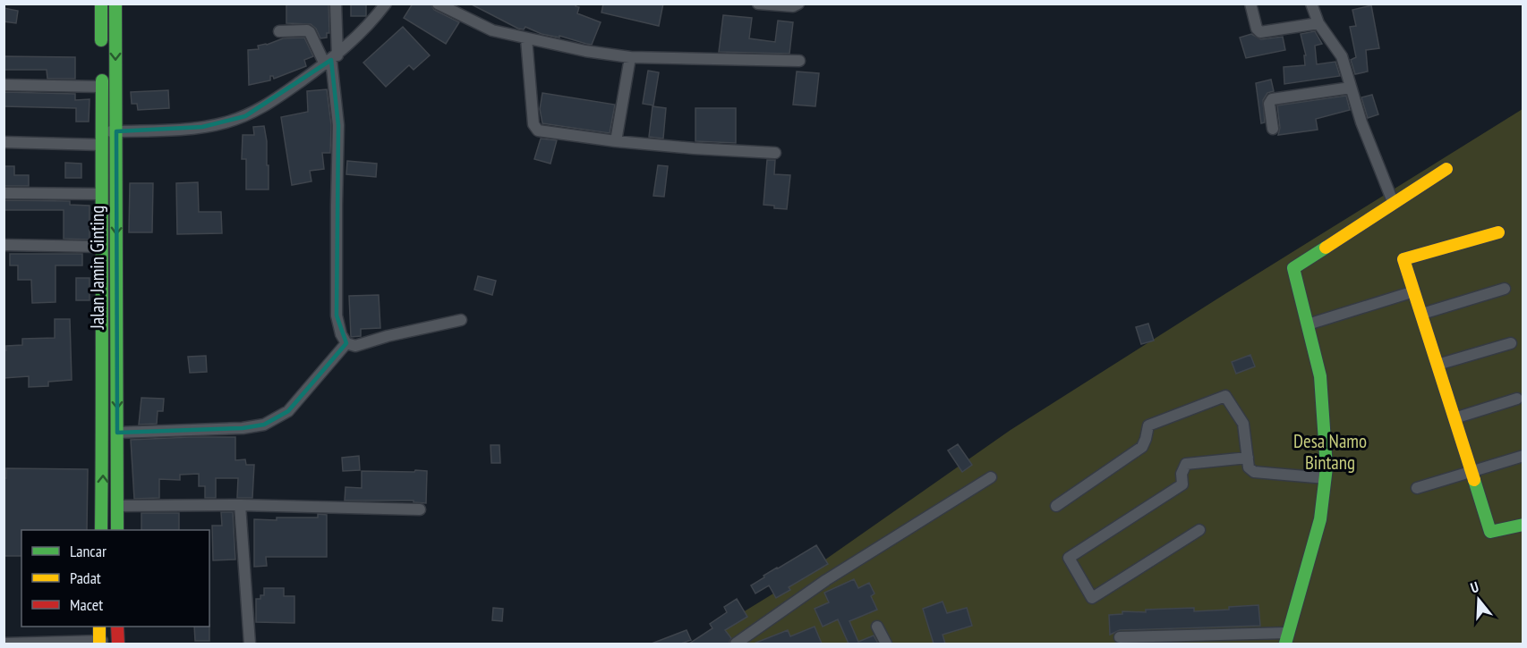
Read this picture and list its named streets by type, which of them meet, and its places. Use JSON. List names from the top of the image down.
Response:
{
  "streets": {
    "main road": ["Jalan Jamin Ginting"]
  },
  "parks": ["Desa Namo Bintang"],
  "legend": ["Lancar", "Padat", "Macet"],
  "north": "top"
}
